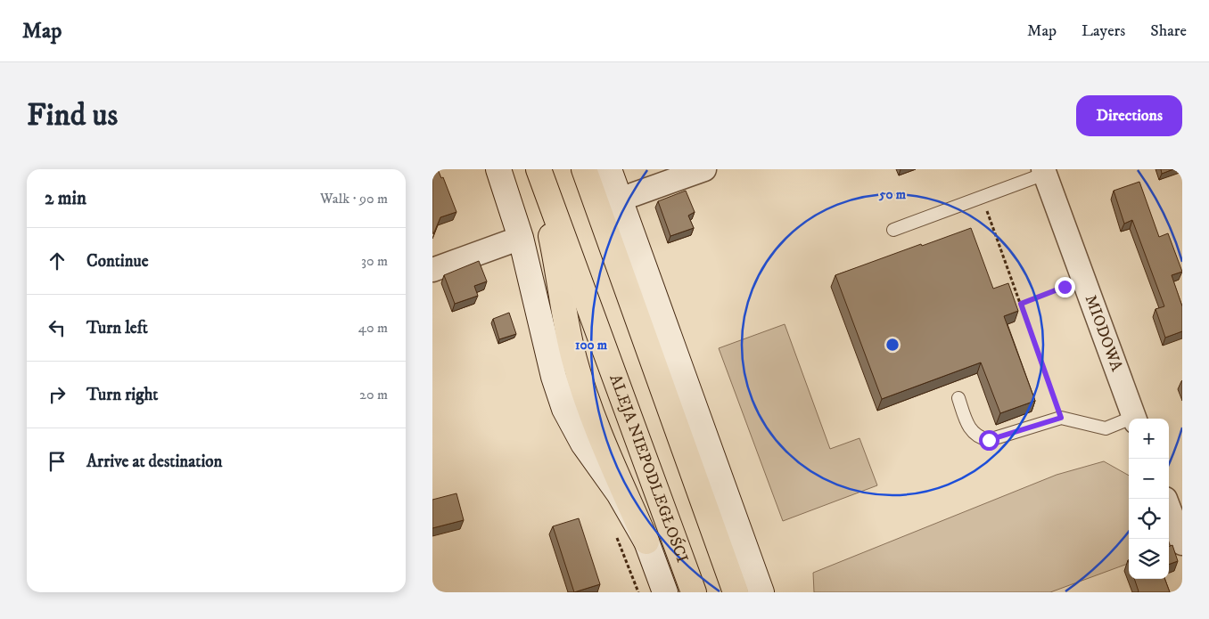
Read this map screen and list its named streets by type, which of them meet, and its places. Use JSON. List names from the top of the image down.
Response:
{
  "streets": {
    "main road": ["ALEJA NIEPODLEGŁOŚCI"],
    "street": ["MIODOWA"]
  },
  "page": {
    "header": "Map",
    "nav": ["Map", "Layers", "Share"],
    "buttons": "Directions",
    "title": "Find us",
    "heading": ["2 min", "Walk · 90 m"],
    "list": [
      ["Continue", "30 m"],
      ["Turn left", "40 m"],
      ["Turn right", "20 m"],
      "Arrive at destination"
    ],
    "map_buttons": ["+", "−"]
  },
  "rings": ["50 m", "100 m"]
}
